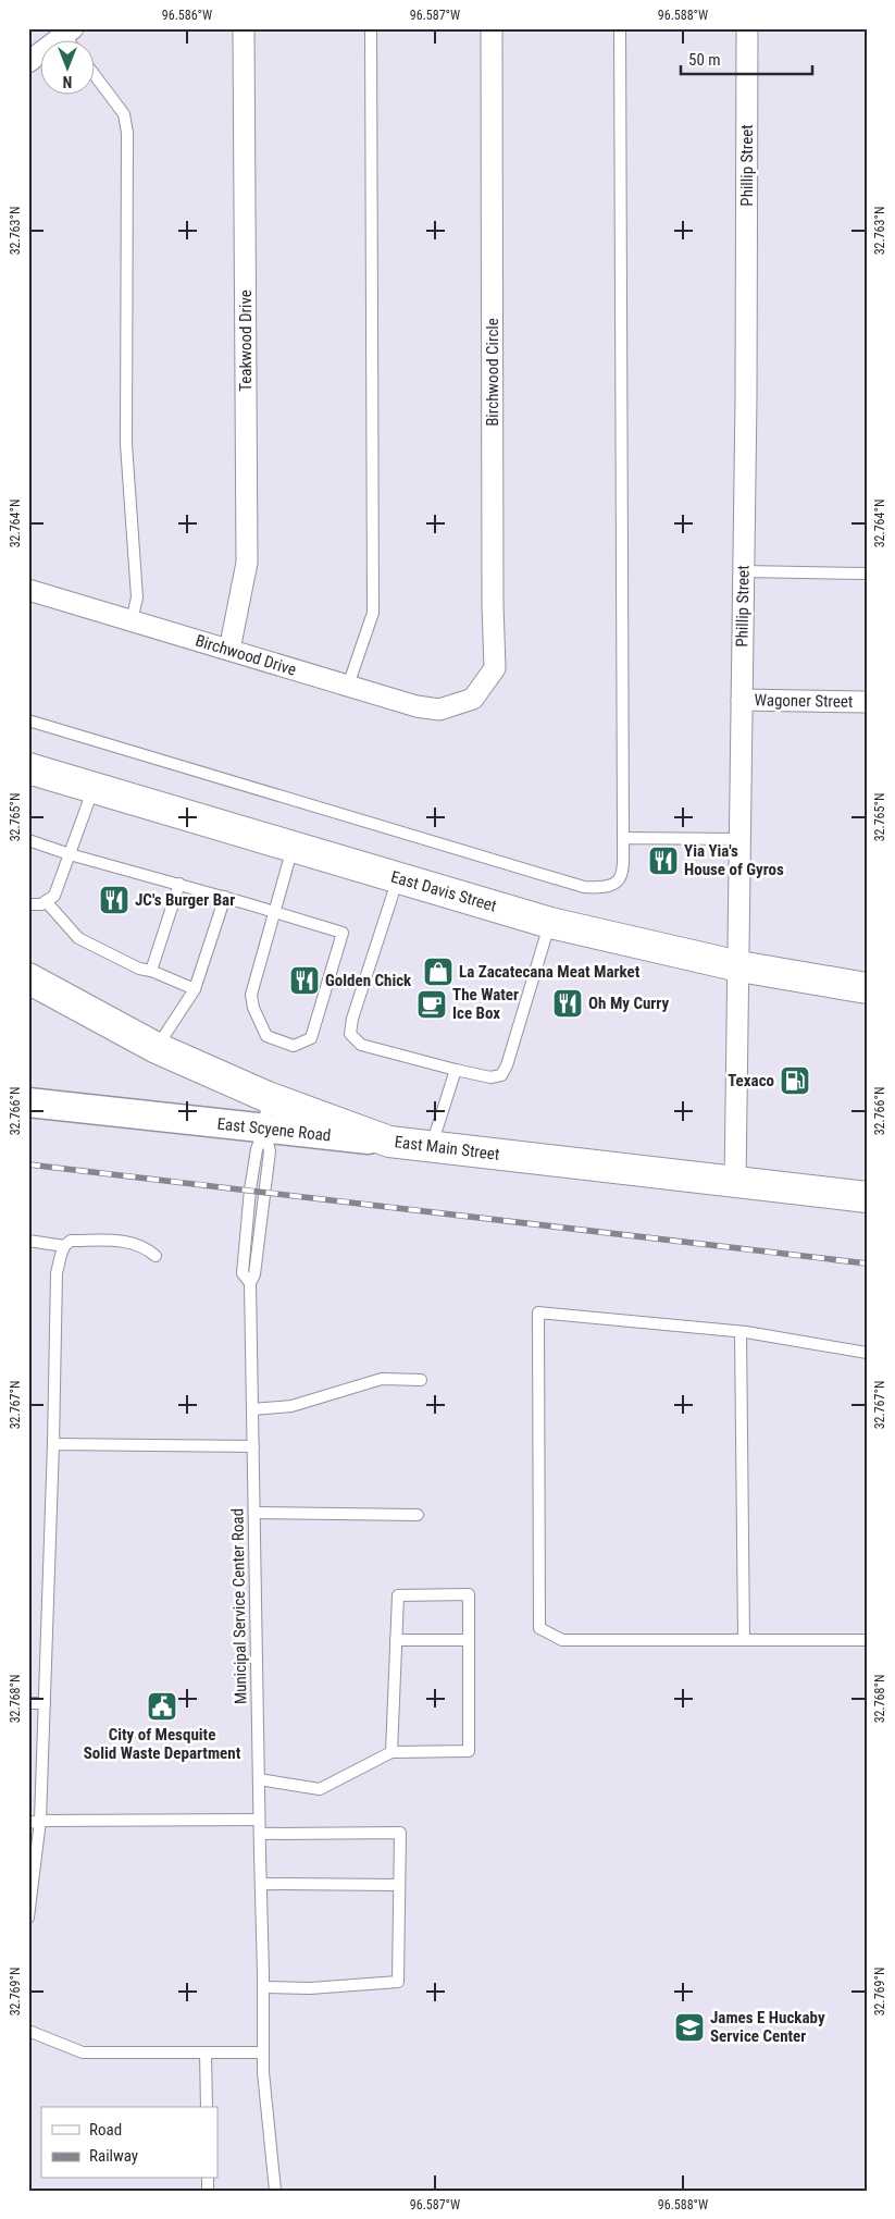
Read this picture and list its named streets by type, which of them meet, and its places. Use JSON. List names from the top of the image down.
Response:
{
  "streets": {
    "main road": ["East Davis Street", "East Main Street"],
    "street": [
      "Phillip Street",
      "Teakwood Drive",
      "Birchwood Circle",
      "Birchwood Drive",
      "Wagoner Street",
      "East Scyene Road"
    ],
    "lane": ["Municipal Service Center Road"]
  },
  "crossings": [
    ["Phillip Street", "Wagoner Street"],
    ["Phillip Street", "East Davis Street"],
    ["Phillip Street", "East Main Street"],
    ["Teakwood Drive", "Birchwood Drive"],
    ["Birchwood Circle", "Birchwood Drive"],
    ["East Scyene Road", "East Main Street"],
    ["East Scyene Road", "Municipal Service Center Road"],
    ["East Main Street", "Municipal Service Center Road"]
  ],
  "places": {
    "restaurant": [
      "Yia Yia's House of Gyros",
      "JC's Burger Bar",
      "Golden Chick",
      "Oh My Curry"
    ],
    "shop": ["La Zacatecana Meat Market"],
    "cafe": ["The Water Ice Box"],
    "fuel station": ["Texaco"],
    "public building": ["City of Mesquite Solid Waste Department"],
    "school or university": ["James E Huckaby Service Center"]
  },
  "legend": ["Road", "Railway"],
  "scale_bar": "50 m",
  "north": "bottom",
  "coordinates": [
    "96.586°W",
    "96.587°W",
    "96.588°W",
    "32.763°N",
    "32.764°N",
    "32.765°N",
    "32.766°N",
    "32.767°N",
    "32.768°N",
    "32.769°N"
  ]
}
